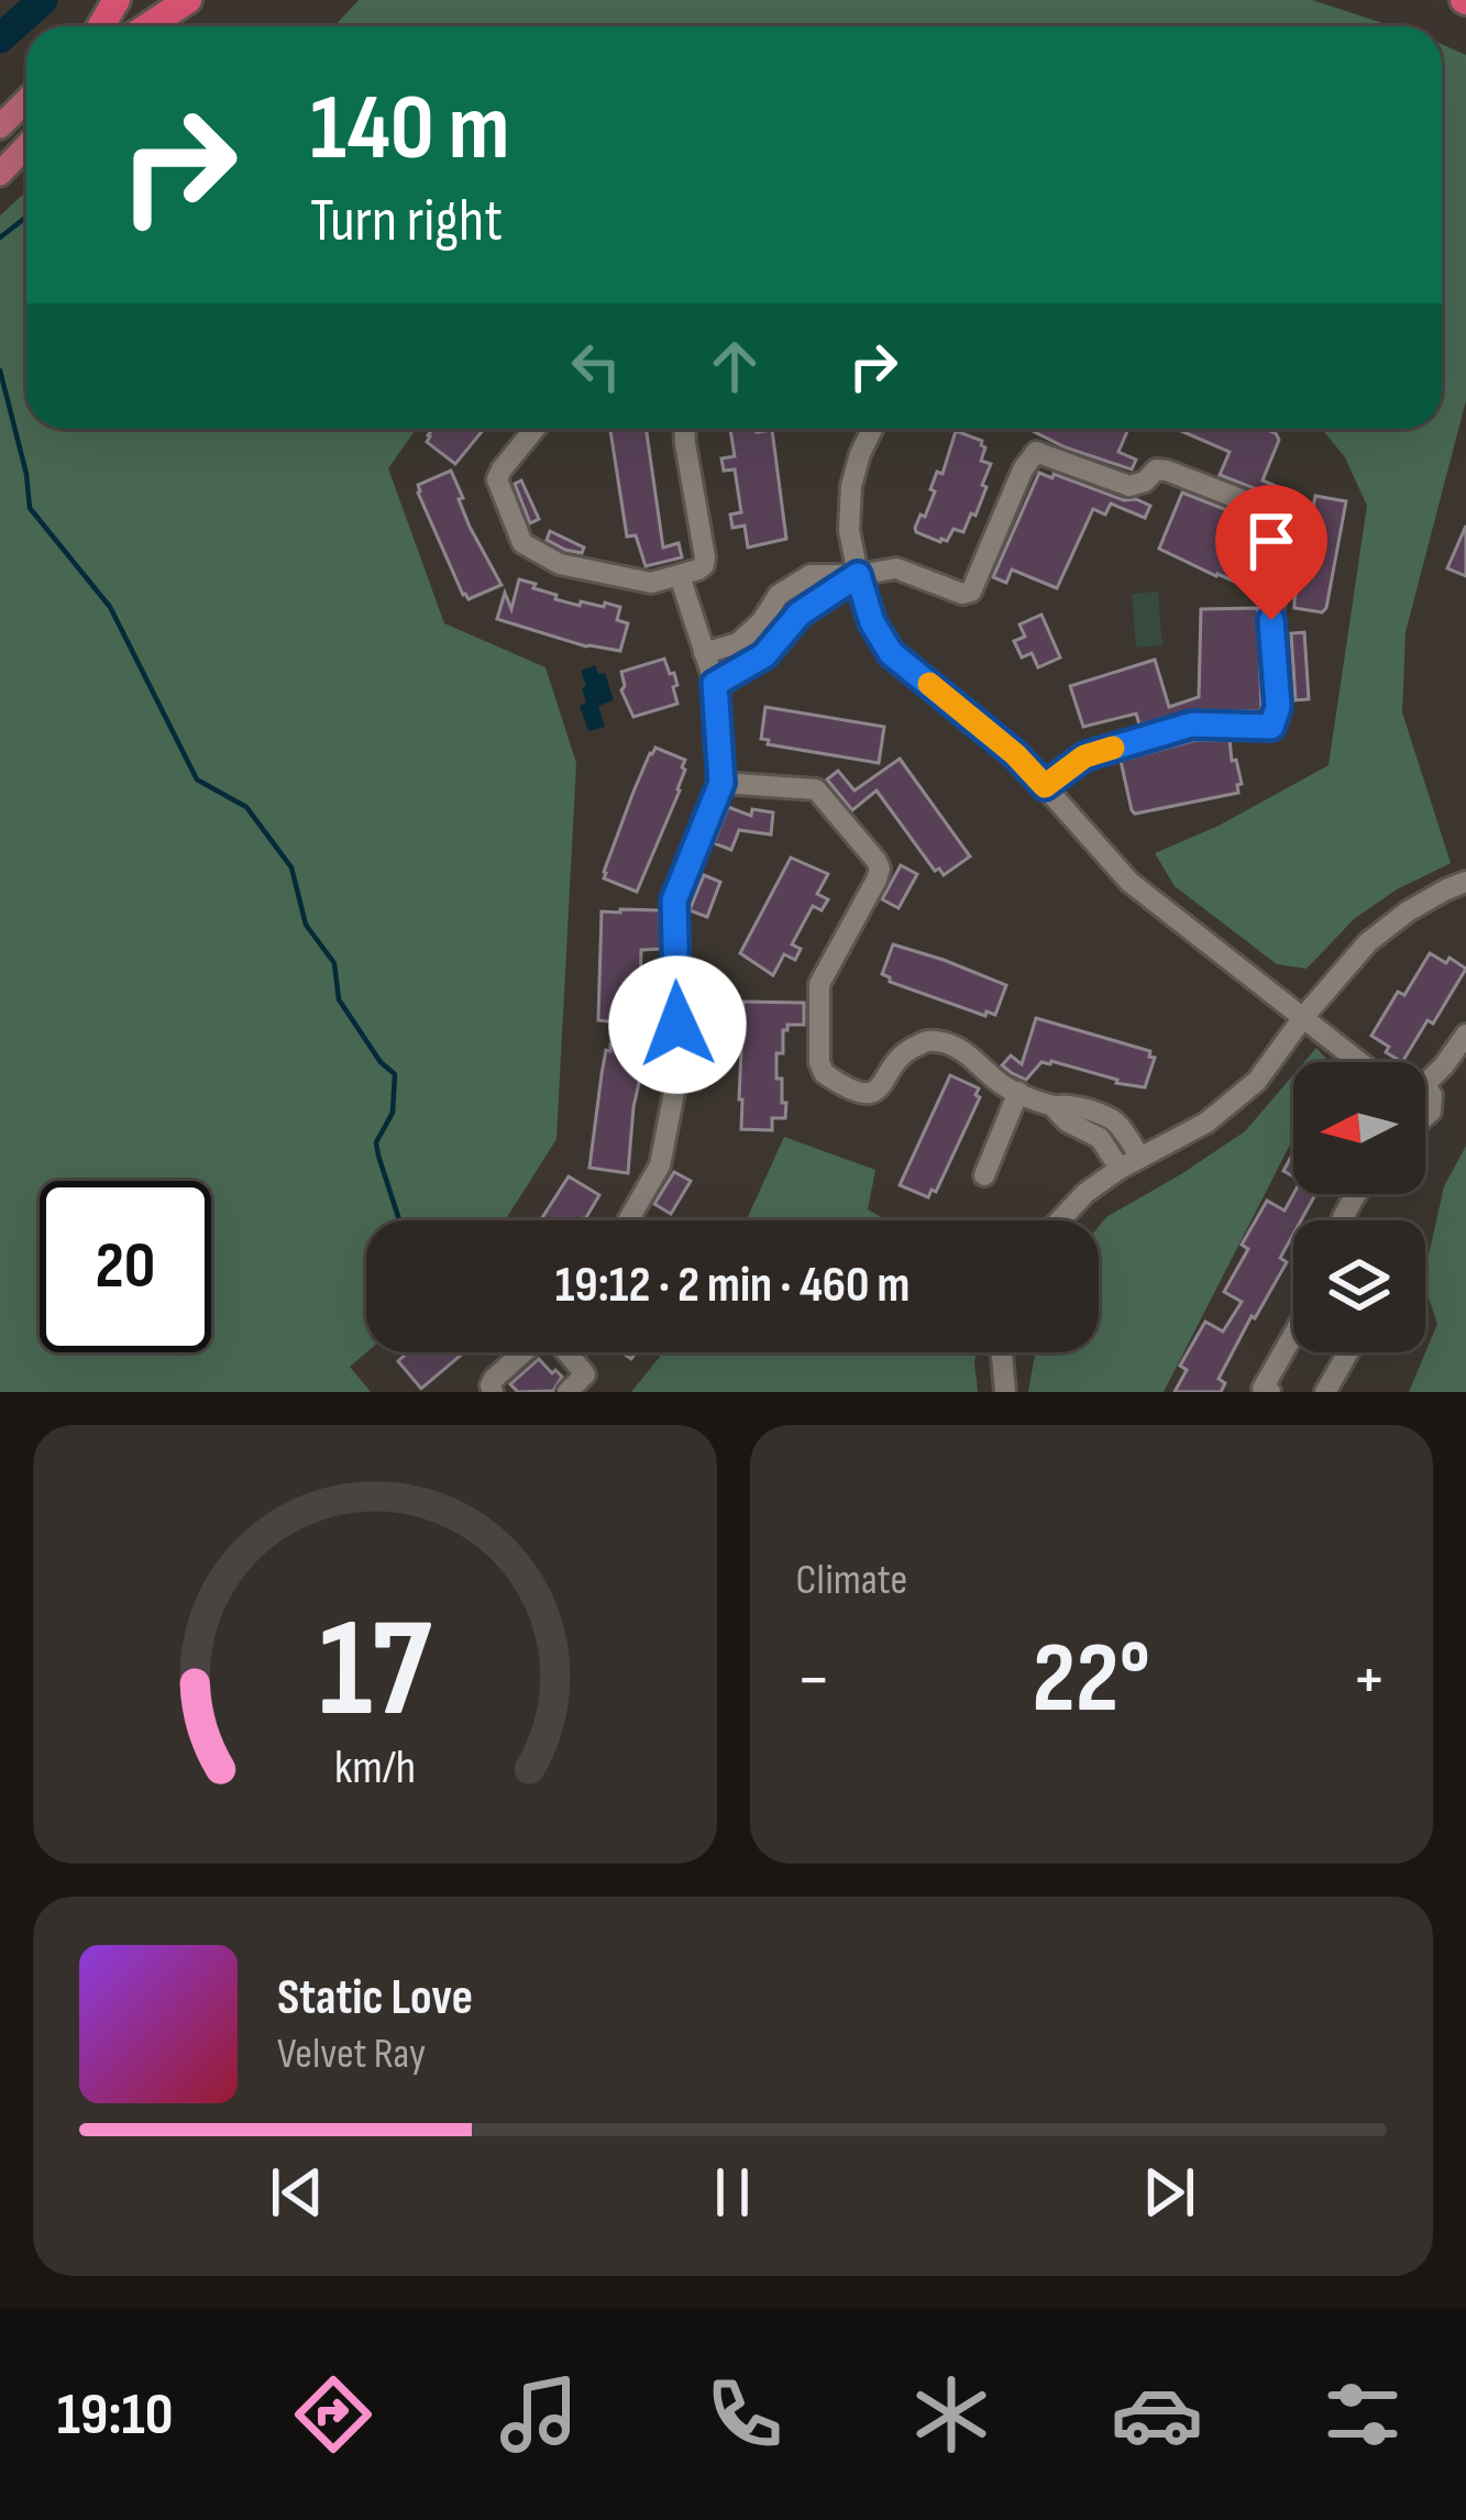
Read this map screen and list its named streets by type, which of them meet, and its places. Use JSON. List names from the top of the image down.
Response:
{
  "north": "left",
  "page": {
    "turn": ["140 m", "Turn right"],
    "limit": "20",
    "trip": "19:12 · 2 min · 460 m",
    "tile": "Climate",
    "heat": ["−", "22°", "+"],
    "song": ["Static Love", "Velvet Ray"],
    "tabs": "19:10",
    "gauge": ["17", "km/h"]
  }
}
